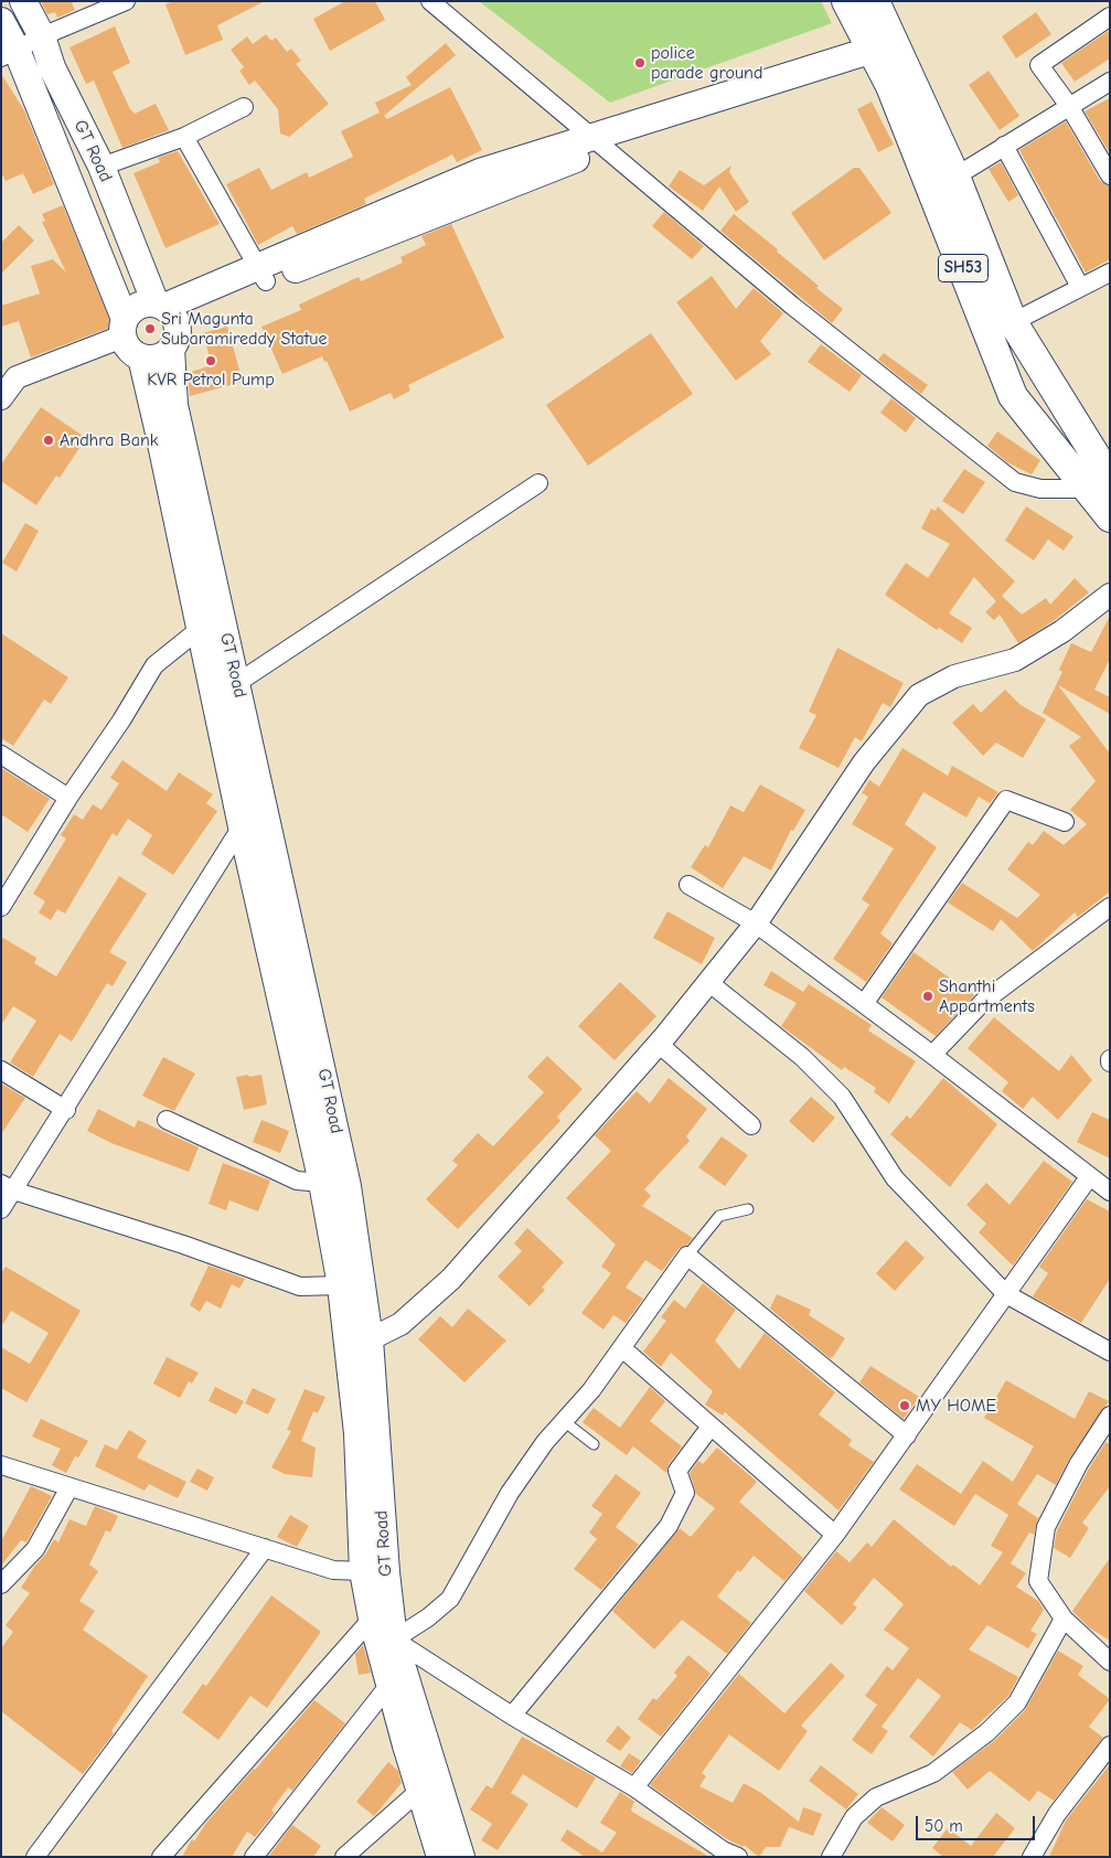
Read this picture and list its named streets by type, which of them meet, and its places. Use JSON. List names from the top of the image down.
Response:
{
  "streets": {
    "main road": ["GT Road", "SH53"]
  },
  "places": [
    "police parade ground",
    "Sri Magunta Subaramireddy Statue",
    "KVR Petrol Pump",
    "Andhra Bank",
    "Shanthi Appartments",
    "MY HOME"
  ],
  "scale_bar": "50 m"
}
